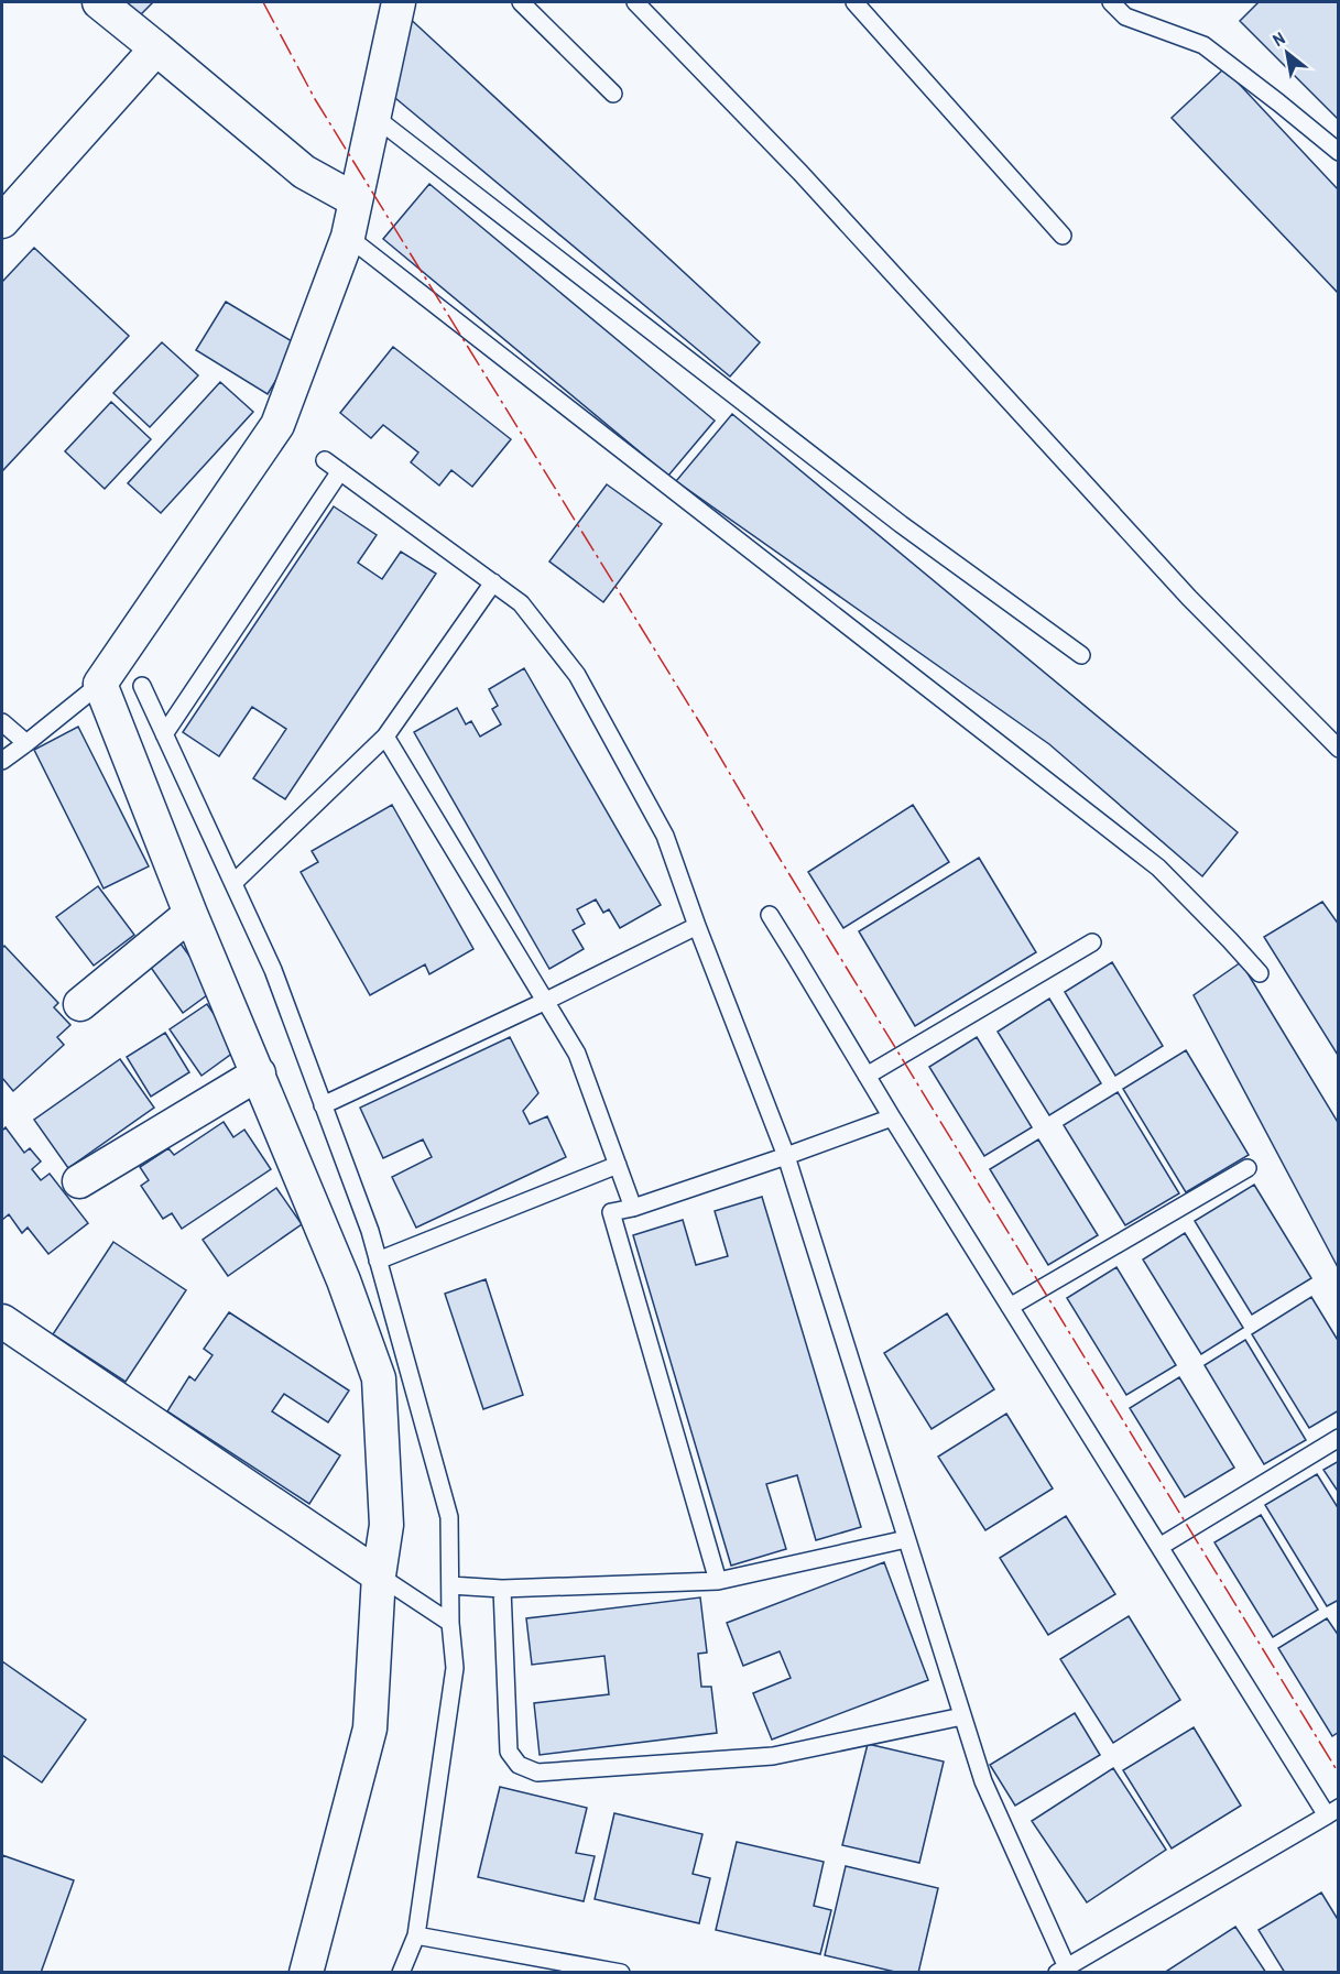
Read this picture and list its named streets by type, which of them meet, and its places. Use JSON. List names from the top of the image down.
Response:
{
  "north": "top left"
}
